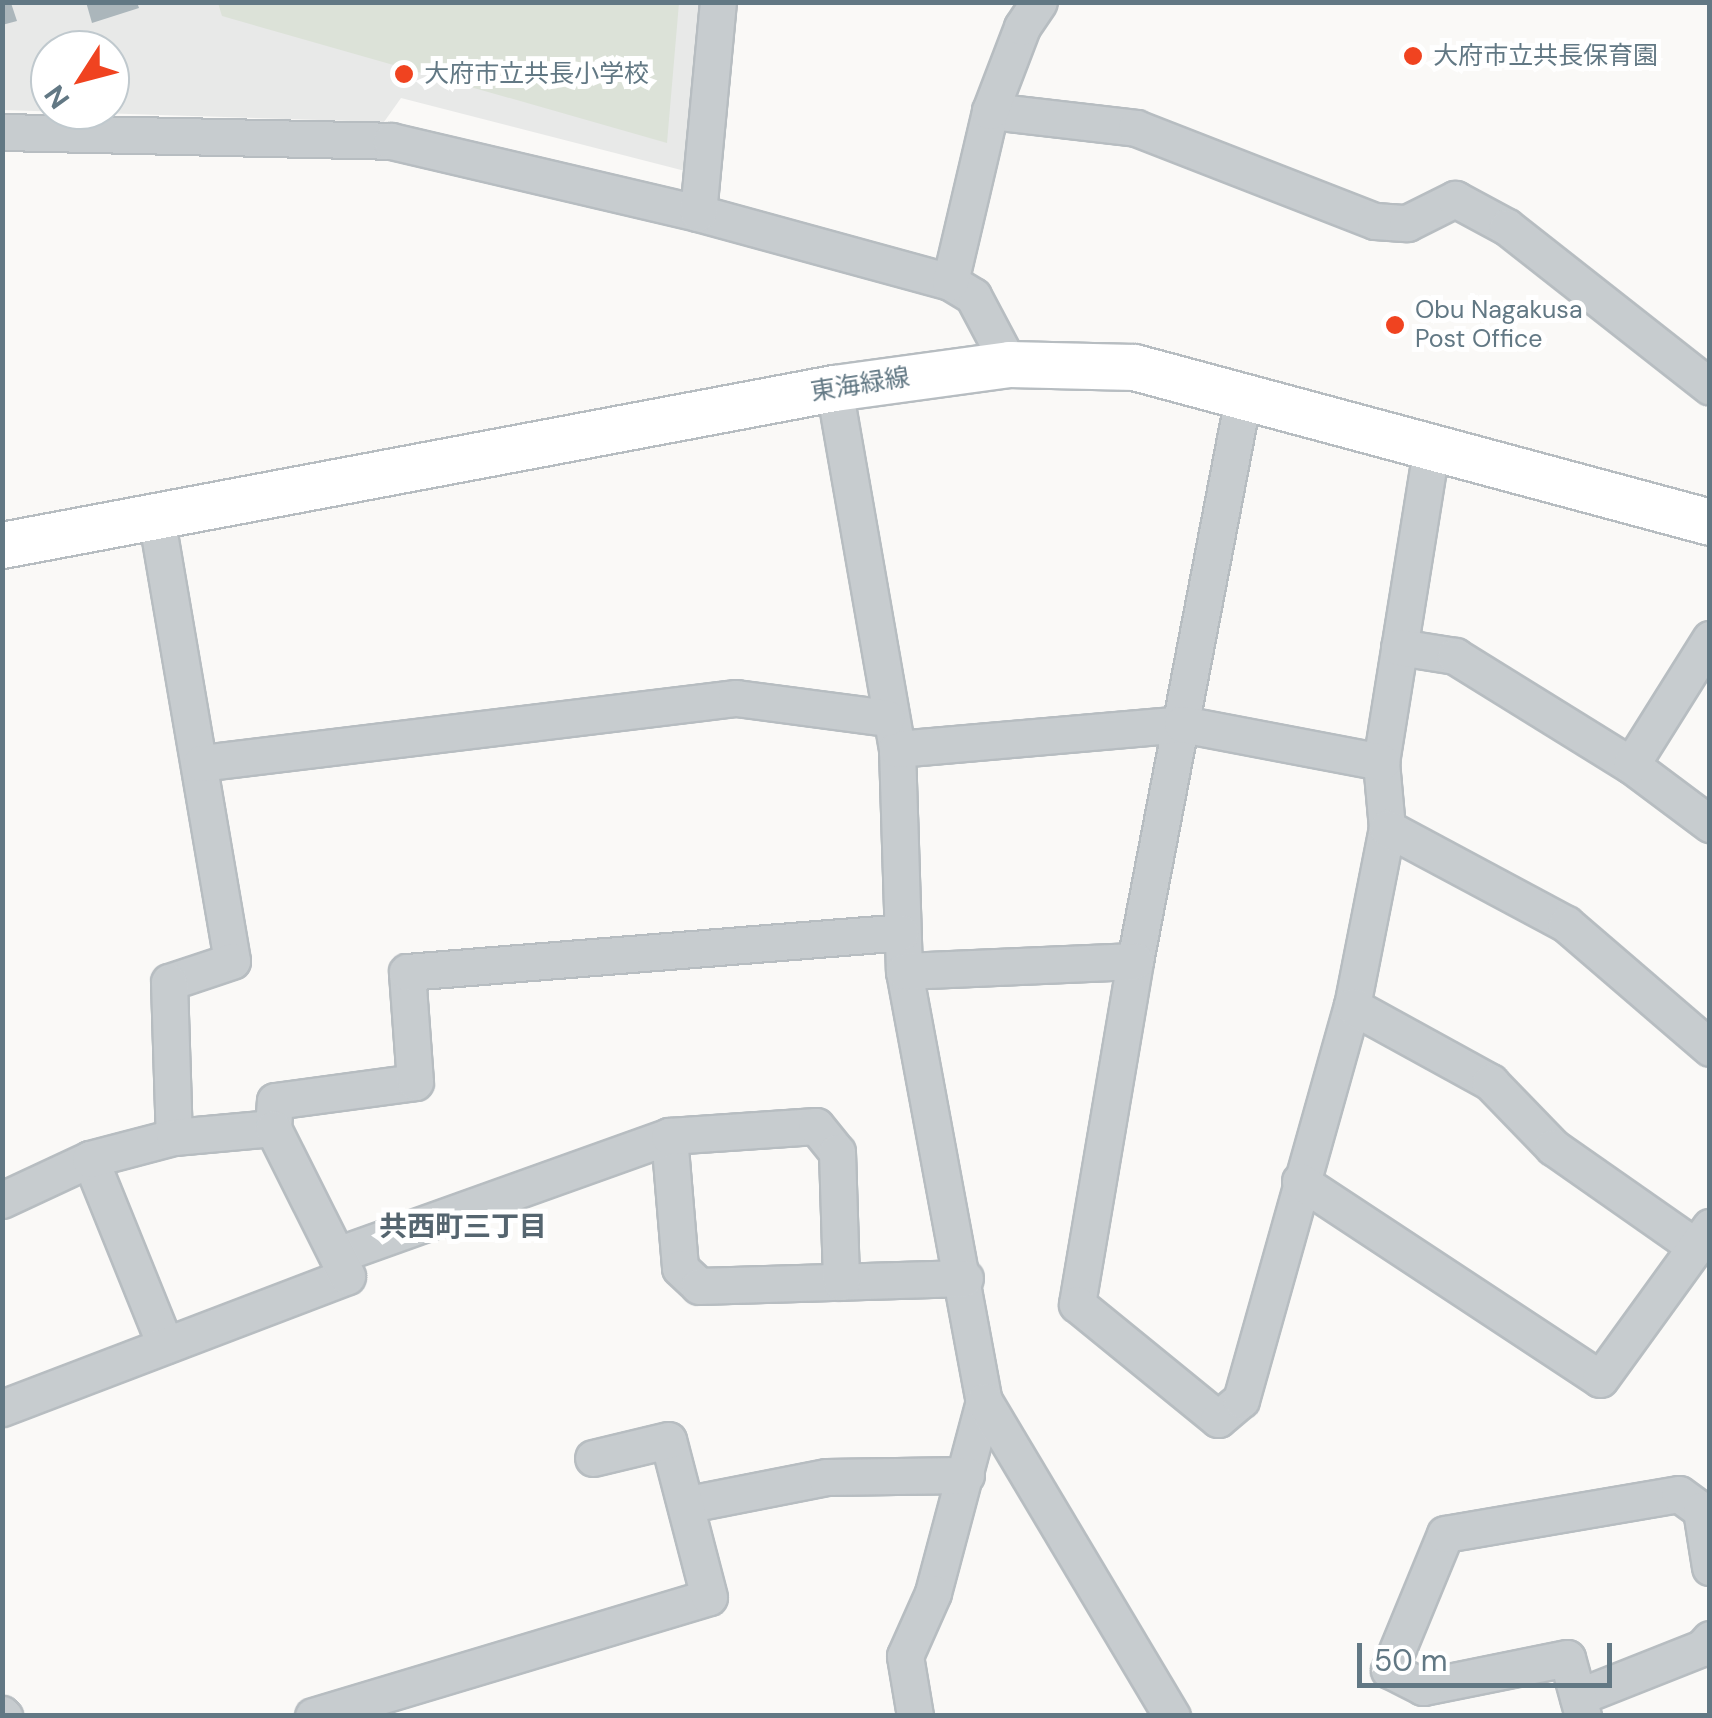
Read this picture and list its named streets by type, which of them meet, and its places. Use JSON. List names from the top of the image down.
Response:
{
  "streets": {
    "main road": ["東海緑線"]
  },
  "districts": ["共西町三丁目"],
  "places": ["大府市立共長保育園", "大府市立共長小学校", "Obu Nagakusa Post Office"],
  "scale_bar": "50 m",
  "north": "bottom left"
}
